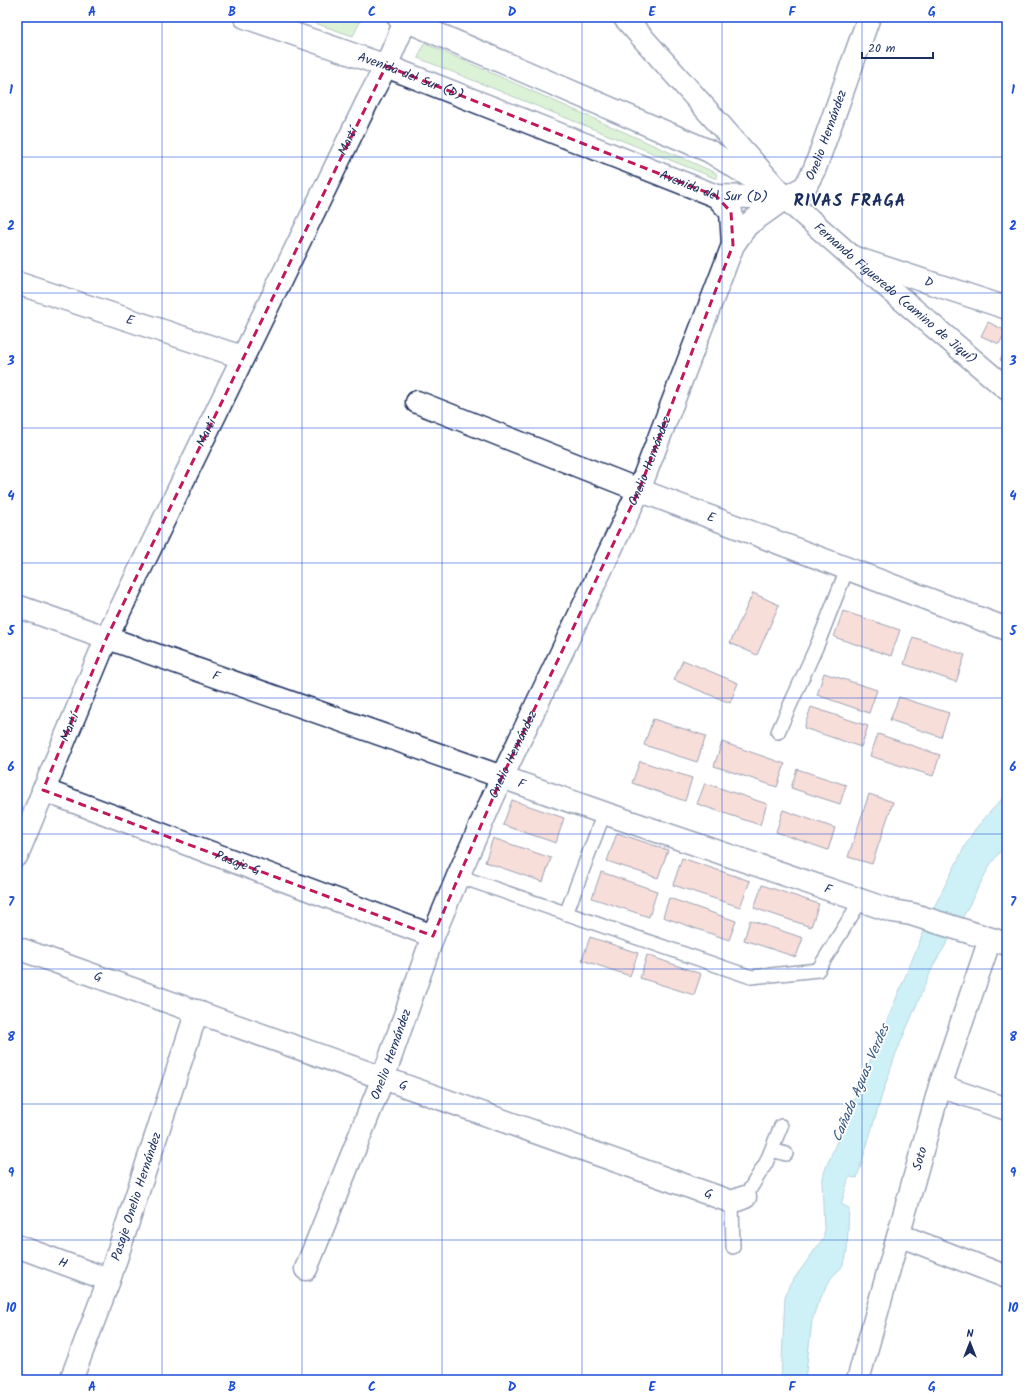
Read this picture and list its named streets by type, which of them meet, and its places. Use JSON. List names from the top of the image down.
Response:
{
  "streets": {
    "street": [
      "Avenida del Sur (D)",
      "Onelio Hernández",
      "Martí",
      "D",
      "Fernando Figueredo (camino de Jiquí)",
      "E",
      "F",
      "Pasaje G",
      "G",
      "Soto",
      "Pasaje Onelio Hernández",
      "H"
    ]
  },
  "crossings": [
    ["Avenida del Sur (D)", "Onelio Hernández"],
    ["Avenida del Sur (D)", "Martí"],
    ["Avenida del Sur (D)", "Fernando Figueredo (camino de Jiquí)"],
    ["Onelio Hernández", "Fernando Figueredo (camino de Jiquí)"],
    ["Onelio Hernández", "E"],
    ["Onelio Hernández", "F"],
    ["Onelio Hernández", "Pasaje G"],
    ["Onelio Hernández", "G"],
    ["Martí", "E"],
    ["Martí", "F"],
    ["Martí", "Pasaje G"],
    ["D", "Fernando Figueredo (camino de Jiquí)"],
    ["F", "Soto"],
    ["G", "Pasaje Onelio Hernández"],
    ["Pasaje Onelio Hernández", "H"]
  ],
  "districts": ["RIVAS FRAGA"],
  "water": ["Cañada Aguas Verdes"],
  "scale_bar": "20 m",
  "north": "top",
  "grid": {
    "columns": [
      "A",
      "B",
      "C",
      "D",
      "E",
      "F",
      "G"
    ],
    "rows": [
      "1",
      "2",
      "3",
      "4",
      "5",
      "6",
      "7",
      "8",
      "9",
      "10"
    ]
  }
}
